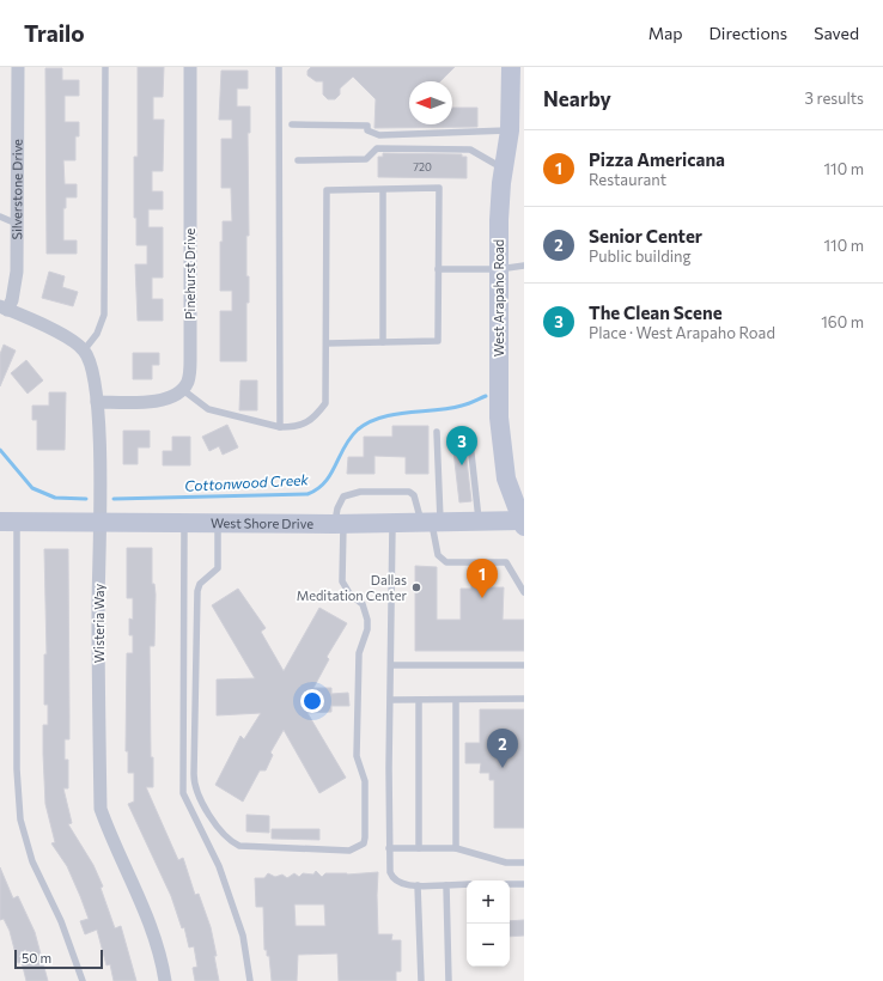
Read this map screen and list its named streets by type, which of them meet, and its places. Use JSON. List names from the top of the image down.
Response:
{
  "streets": {
    "street": [
      "Silverstone Drive",
      "Pinehurst Drive",
      "West Arapaho Road",
      "West Shore Drive",
      "Wisteria Way"
    ]
  },
  "crossings": [
    ["West Arapaho Road", "West Shore Drive"],
    ["West Shore Drive", "Wisteria Way"]
  ],
  "water": ["Cottonwood Creek"],
  "places": ["Dallas Meditation Center"],
  "house_numbers": ["720"],
  "scale_bar": "50 m",
  "north": "left",
  "page": {
    "header": "Trailo",
    "nav": ["Map", "Directions", "Saved"],
    "heading": ["Nearby", "3 results"],
    "list": [
      {
        "mark": "1",
        "name": "Pizza Americana",
        "note": "Restaurant",
        "value": "110 m"
      },
      {
        "mark": "2",
        "name": "Senior Center",
        "note": "Public building",
        "value": "110 m"
      },
      {
        "mark": "3",
        "name": "The Clean Scene",
        "note": "Place · West Arapaho Road",
        "value": "160 m"
      }
    ],
    "pins": ["3", "1", "2"],
    "map_buttons": ["+", "−"],
    "scale": "50 m"
  }
}
